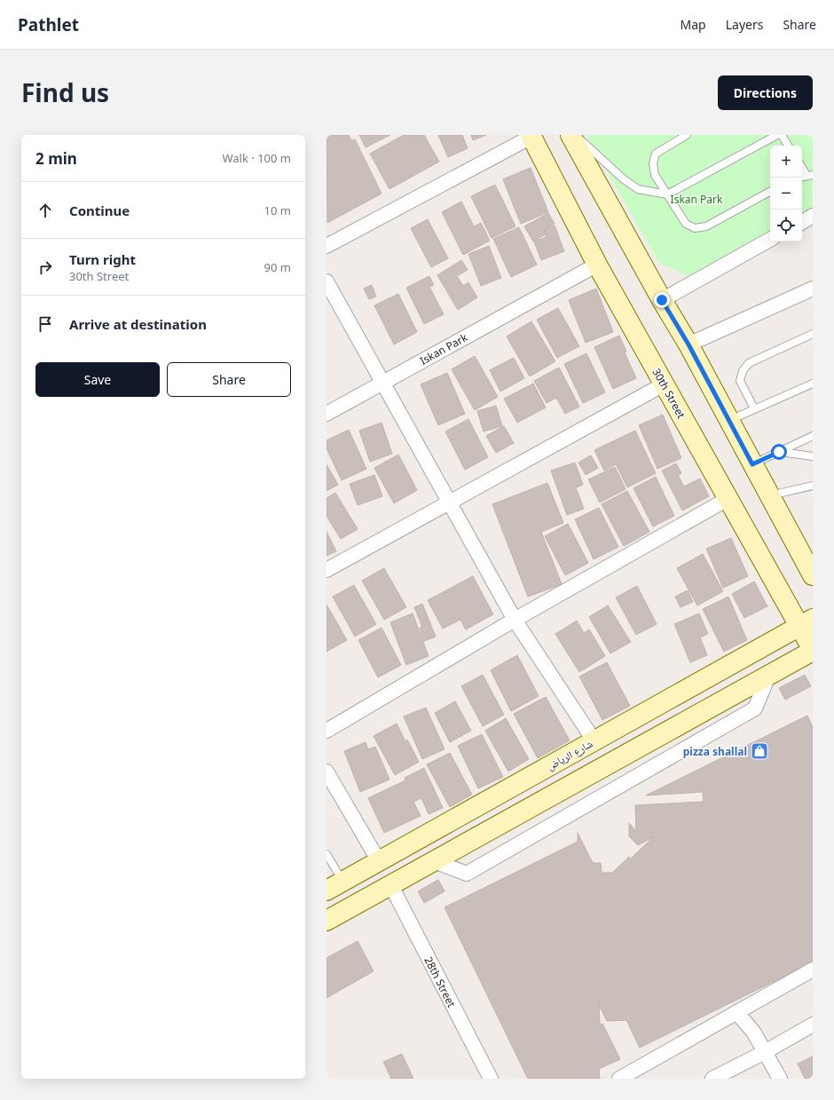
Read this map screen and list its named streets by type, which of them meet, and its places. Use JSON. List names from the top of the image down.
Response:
{
  "streets": {
    "street": [
      "Iskan Park",
      "30th Street",
      "شارع الرياض",
      "28th Street"
    ]
  },
  "crossings": [
    ["Iskan Park", "30th Street"],
    ["30th Street", "شارع الرياض"]
  ],
  "parks": ["Iskan Park"],
  "places": {
    "shop": ["pizza shallal"]
  },
  "page": {
    "header": "Pathlet",
    "nav": ["Map", "Layers", "Share"],
    "title": "Find us",
    "buttons": [
      "Directions",
      ["Save", "Share"]
    ],
    "heading": ["2 min", "Walk · 100 m"],
    "map_buttons": ["+", "−"],
    "list": [
      ["Continue", "10 m"],
      ["Turn right", "30th Street", "90 m"],
      "Arrive at destination"
    ]
  }
}
